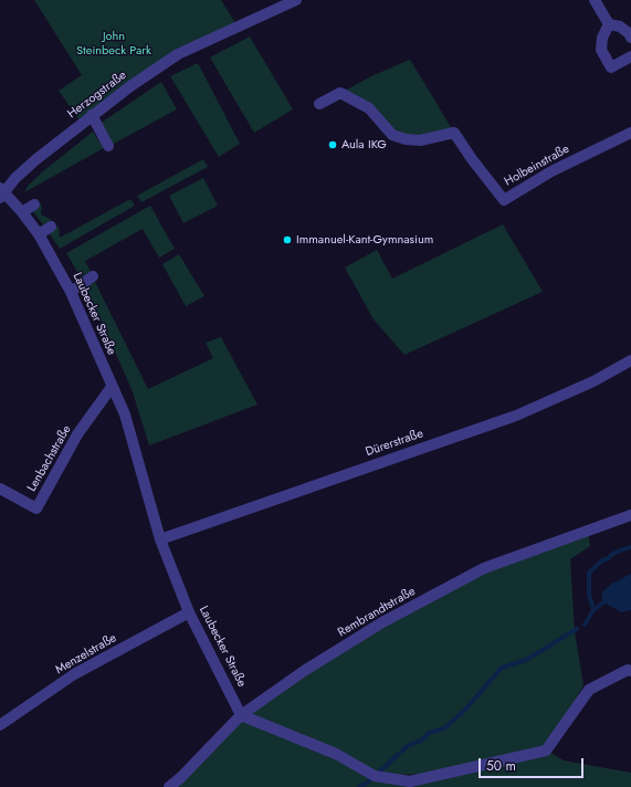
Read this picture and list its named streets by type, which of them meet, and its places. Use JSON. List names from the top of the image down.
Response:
{
  "streets": {
    "street": [
      "Herzogstraße",
      "Holbeinstraße",
      "Laubecker Straße",
      "Dürerstraße",
      "Lenbachstraße",
      "Rembrandtstraße",
      "Menzelstraße"
    ]
  },
  "crossings": [
    ["Herzogstraße", "Laubecker Straße"],
    ["Laubecker Straße", "Dürerstraße"],
    ["Laubecker Straße", "Lenbachstraße"],
    ["Laubecker Straße", "Rembrandtstraße"],
    ["Laubecker Straße", "Menzelstraße"]
  ],
  "parks": ["John Steinbeck Park"],
  "places": ["Aula IKG", "Immanuel-Kant-Gymnasium"],
  "scale_bar": "50 m"
}
